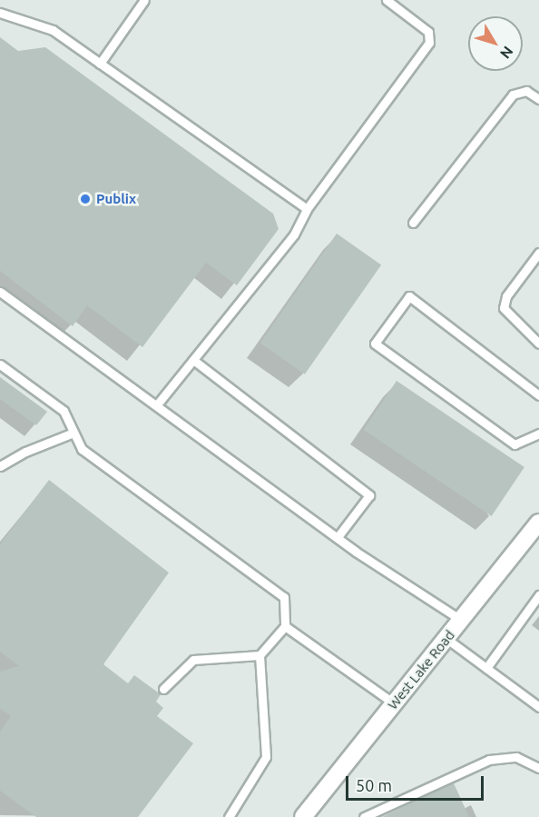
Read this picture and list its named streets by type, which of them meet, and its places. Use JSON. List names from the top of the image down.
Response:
{
  "streets": {
    "street": ["West Lake Road"]
  },
  "places": ["Publix"],
  "scale_bar": "50 m",
  "north": "bottom right"
}
